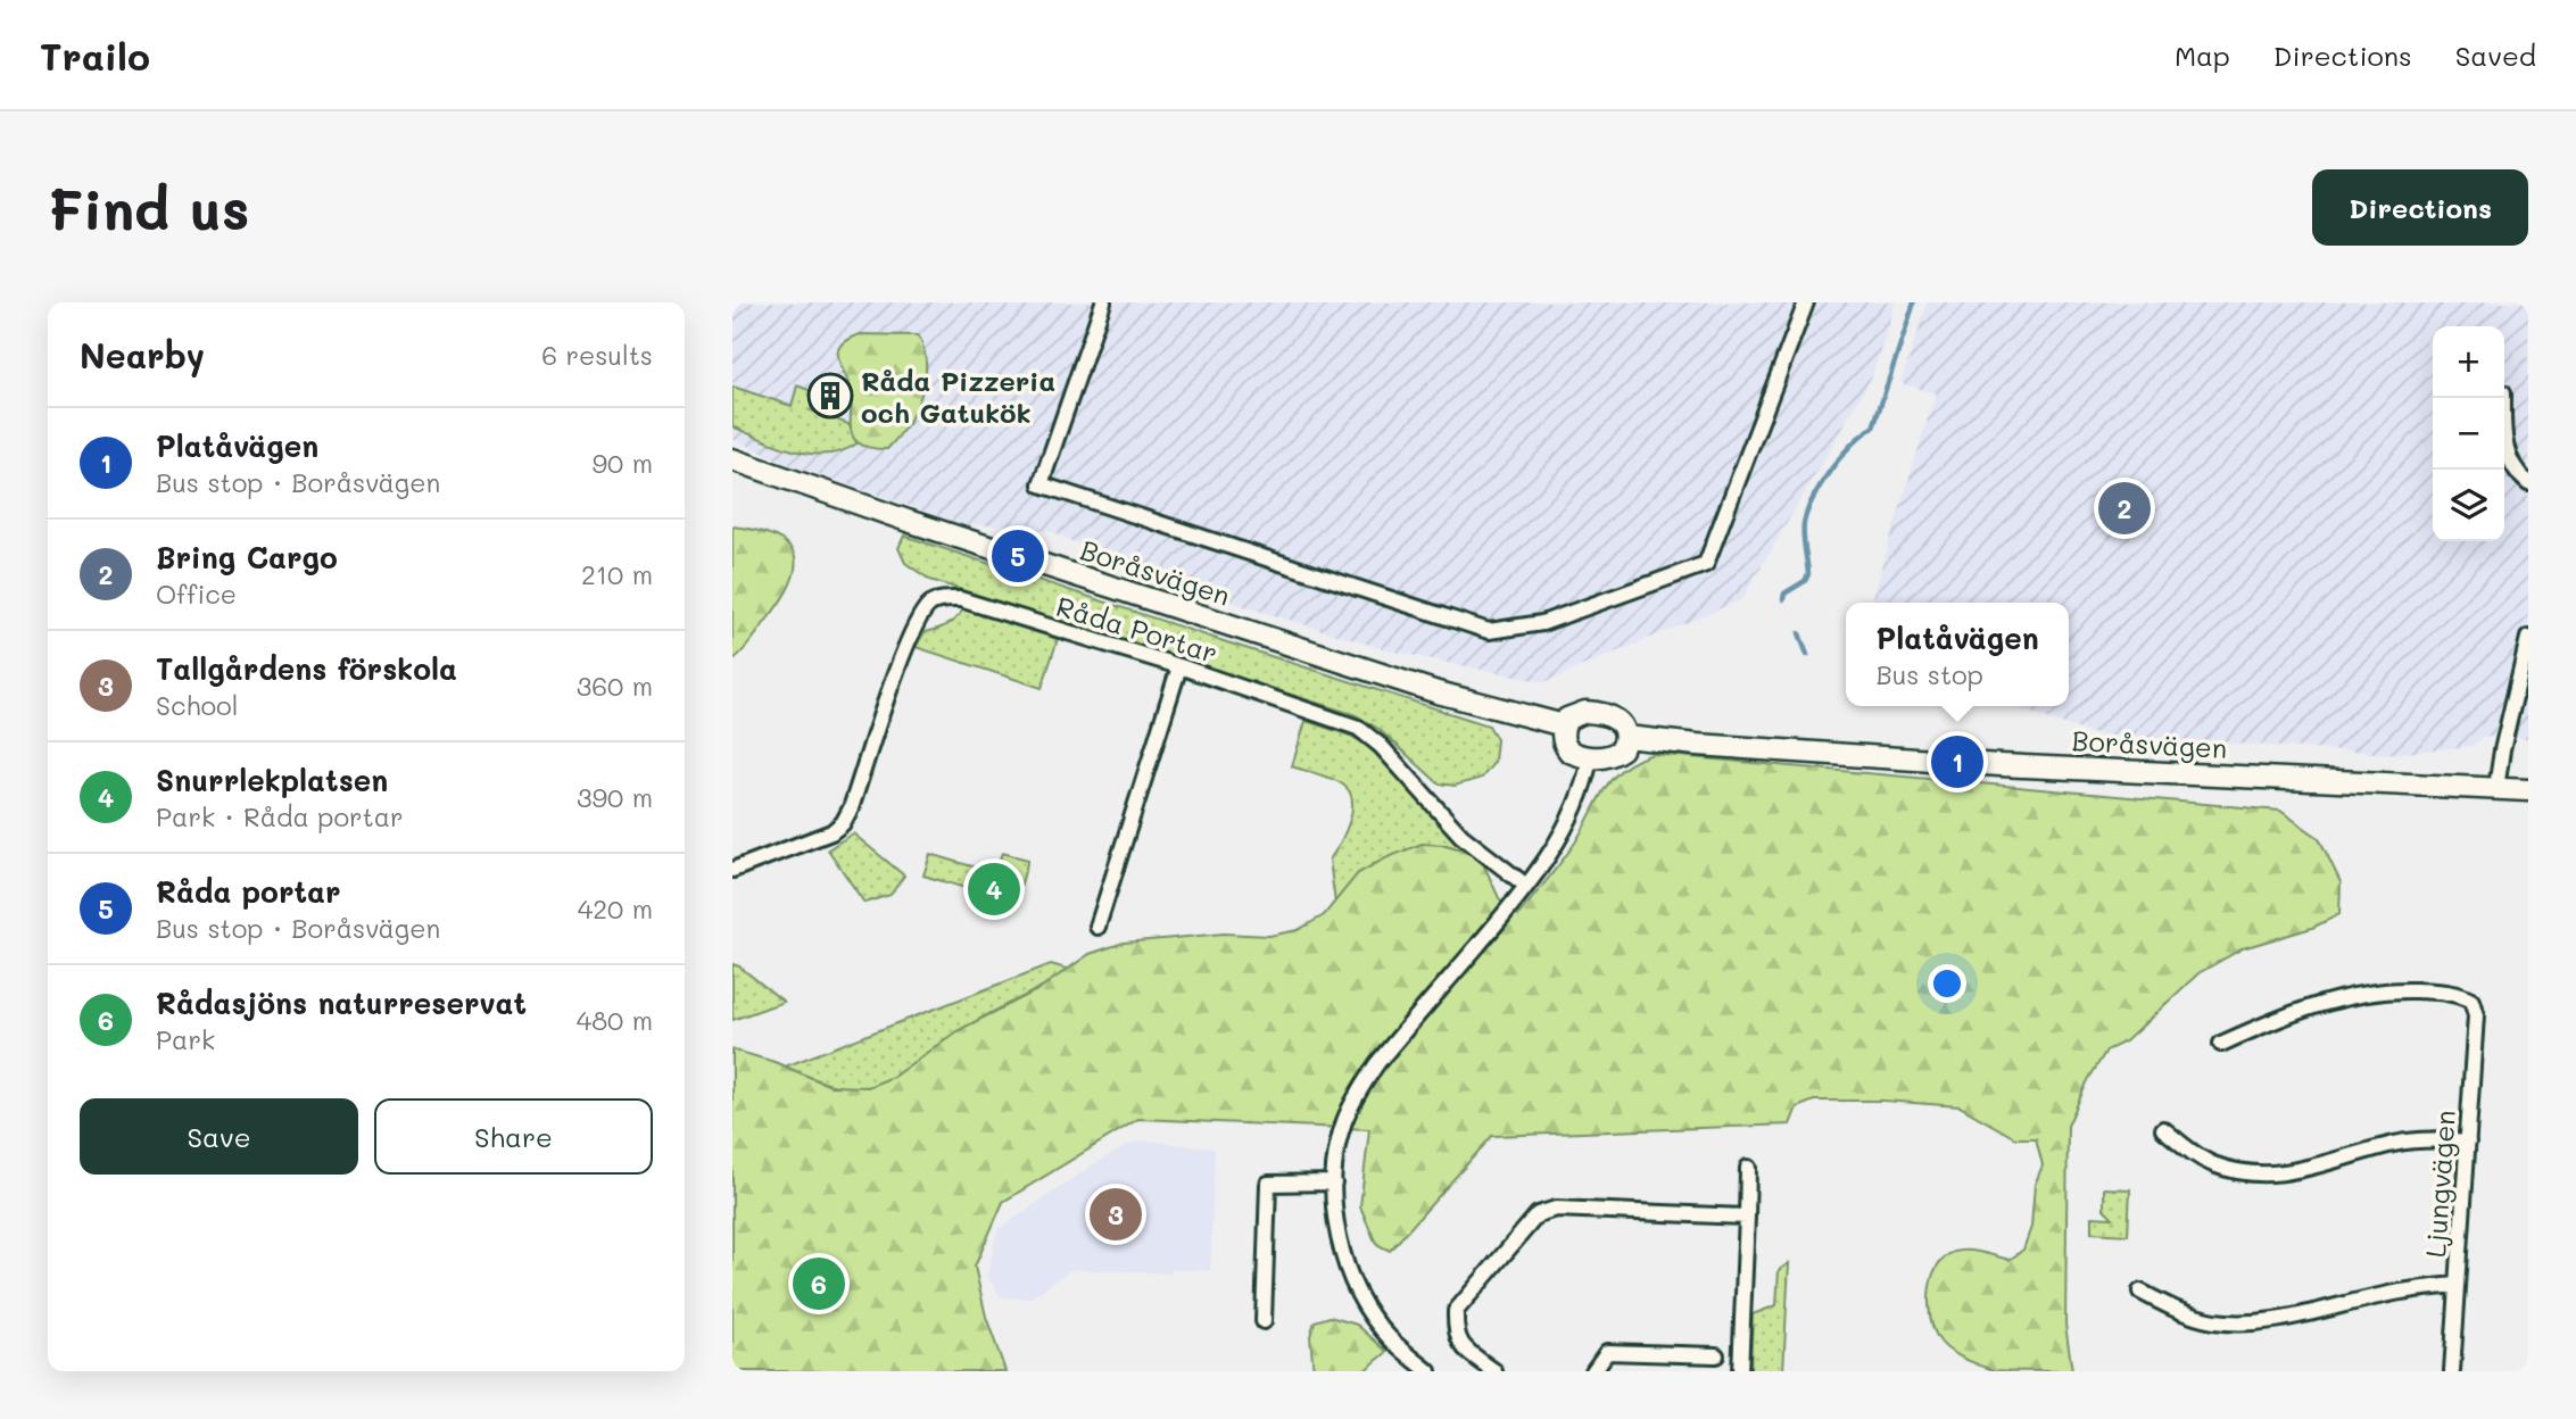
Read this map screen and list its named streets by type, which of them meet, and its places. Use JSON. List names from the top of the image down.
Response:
{
  "streets": {
    "street": ["Boråsvägen", "Råda Portar", "Ljungvägen"]
  },
  "places": {
    "building": ["Råda Pizzeria och Gatukök"]
  },
  "page": {
    "header": "Trailo",
    "nav": ["Map", "Directions", "Saved"],
    "buttons": [
      "Directions",
      ["Save", "Share"]
    ],
    "title": "Find us",
    "heading": ["Nearby", "6 results"],
    "map_buttons": ["+", "−"],
    "list": [
      {
        "mark": "1",
        "name": "Platåvägen",
        "note": "Bus stop · Boråsvägen",
        "value": "90 m"
      },
      {
        "mark": "2",
        "name": "Bring Cargo",
        "note": "Office",
        "value": "210 m"
      },
      {
        "mark": "3",
        "name": "Tallgårdens förskola",
        "note": "School",
        "value": "360 m"
      },
      {
        "mark": "4",
        "name": "Snurrlekplatsen",
        "note": "Park · Råda portar",
        "value": "390 m"
      },
      {
        "mark": "5",
        "name": "Råda portar",
        "note": "Bus stop · Boråsvägen",
        "value": "420 m"
      },
      {
        "mark": "6",
        "name": "Rådasjöns naturreservat",
        "note": "Park",
        "value": "480 m"
      }
    ],
    "pins": [
      "2",
      "5",
      "1",
      "4",
      "3",
      "6"
    ],
    "popup": ["Platåvägen", "Bus stop"]
  }
}
